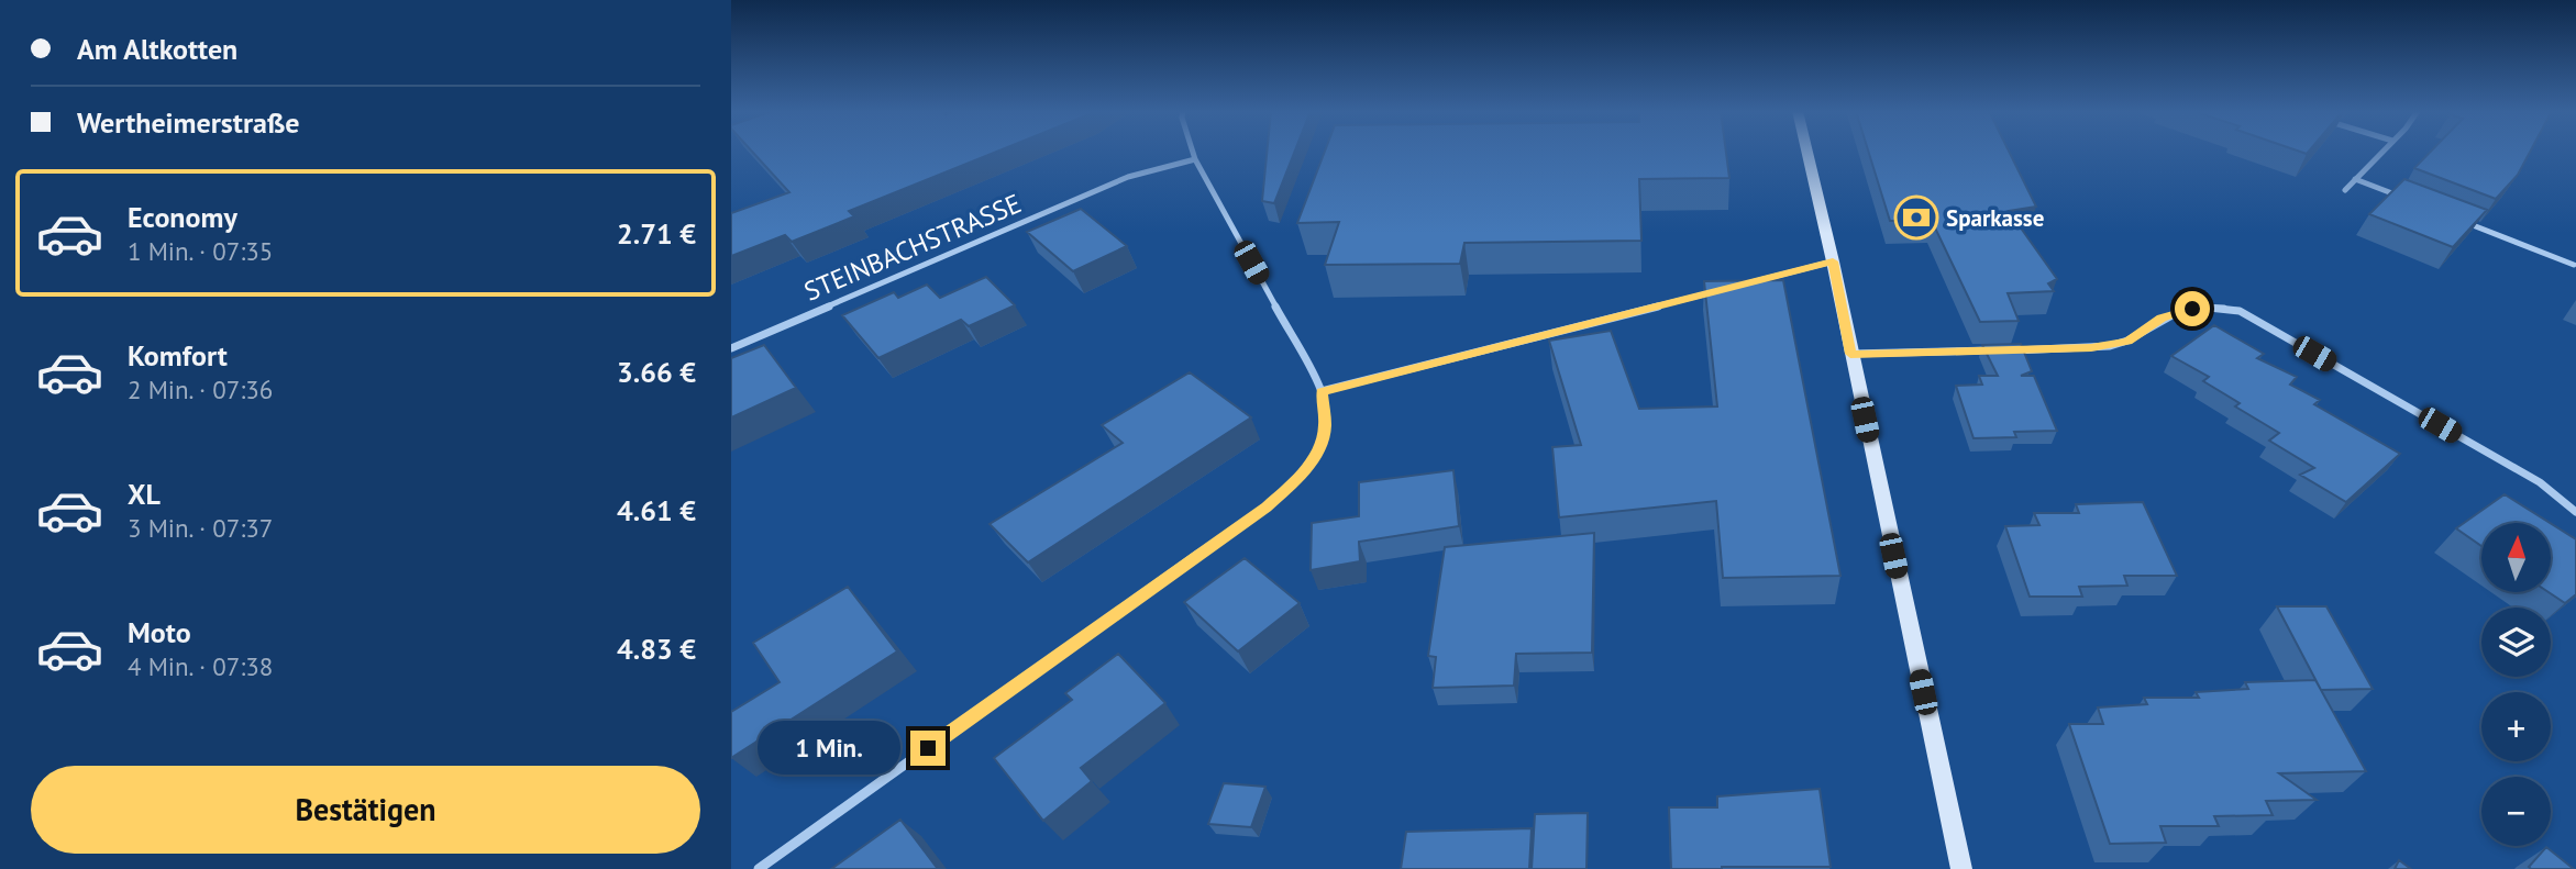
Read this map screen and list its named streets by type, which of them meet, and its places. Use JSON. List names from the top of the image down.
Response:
{
  "streets": {
    "street": ["STEINBACHSTRASSE"]
  },
  "places": {
    "bank": ["Sparkasse"]
  },
  "north": "top",
  "page": {
    "banner": ["Am Altkotten", "Wertheimerstraße"],
    "list": [
      {
        "name": "Economy",
        "note": "1 Min. · 07:35",
        "value": "2.71 €"
      },
      {
        "name": "Komfort",
        "note": "2 Min. · 07:36",
        "value": "3.66 €"
      },
      {
        "name": "XL",
        "note": "3 Min. · 07:37",
        "value": "4.61 €"
      },
      {
        "name": "Moto",
        "note": "4 Min. · 07:38",
        "value": "4.83 €"
      }
    ],
    "map_buttons": ["+", "−"],
    "bubble": "1 Min.",
    "buttons": "Bestätigen"
  }
}
